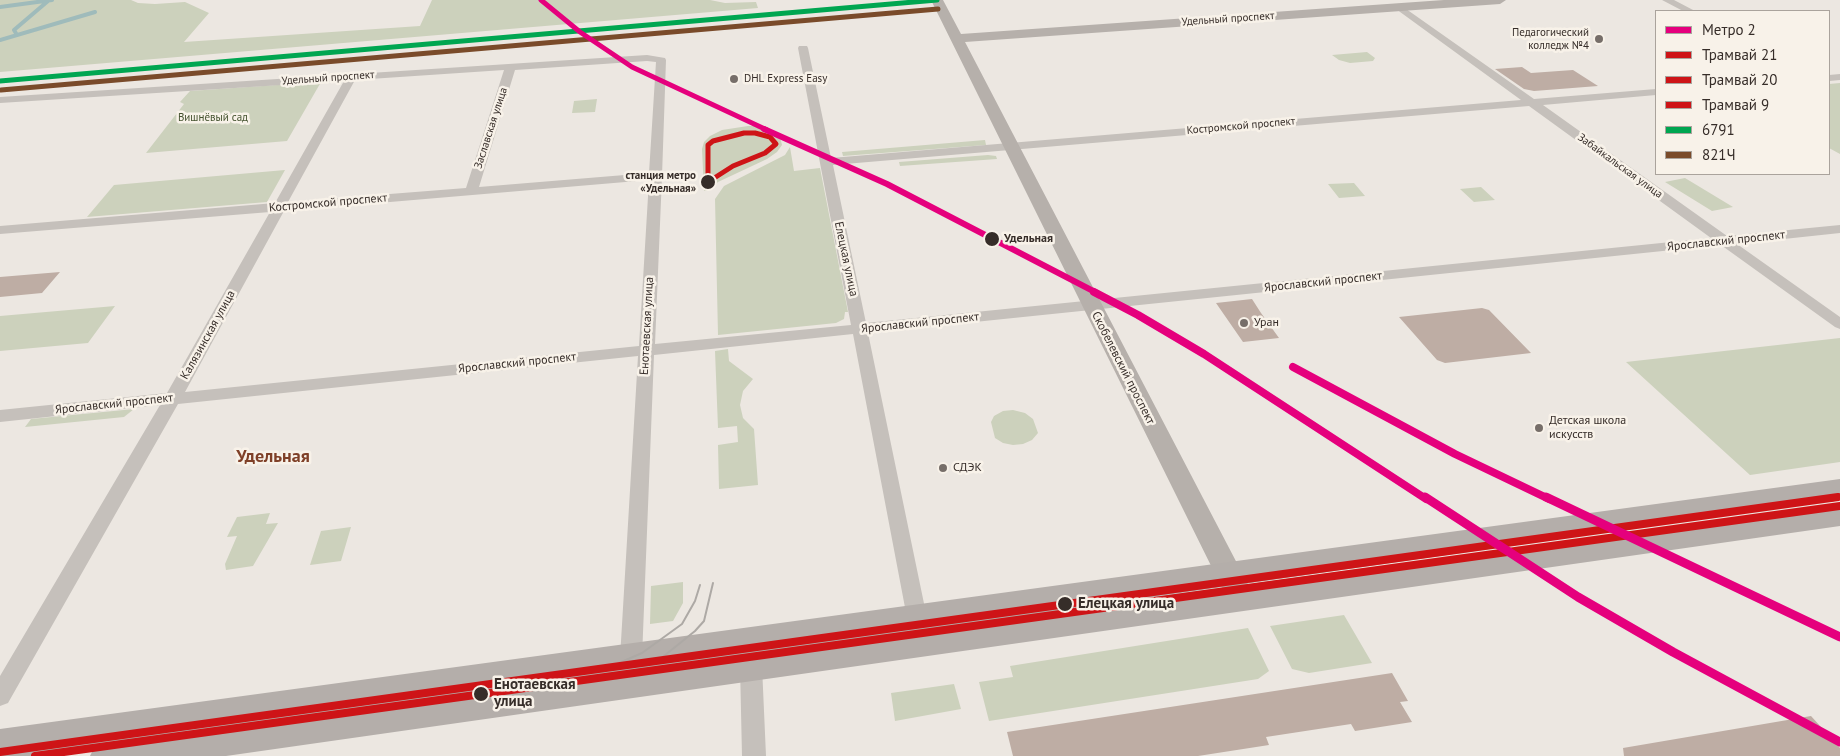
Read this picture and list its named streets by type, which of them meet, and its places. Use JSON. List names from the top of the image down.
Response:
{
  "streets": {
    "street": [
      "Удельный проспект",
      "Костромской проспект",
      "Заславская улица",
      "Забайкальская улица",
      "Ярославский проспект",
      "Елецкая улица",
      "Енотаевская улица",
      "Калязинская улица",
      "Скобелевский проспект"
    ]
  },
  "crossings": [
    ["Удельный проспект", "Заславская улица"],
    ["Удельный проспект", "Забайкальская улица"],
    ["Удельный проспект", "Енотаевская улица"],
    ["Удельный проспект", "Калязинская улица"],
    ["Удельный проспект", "Скобелевский проспект"],
    ["Костромской проспект", "Заславская улица"],
    ["Костромской проспект", "Забайкальская улица"],
    ["Костромской проспект", "Елецкая улица"],
    ["Костромской проспект", "Енотаевская улица"],
    ["Костромской проспект", "Калязинская улица"],
    ["Костромской проспект", "Скобелевский проспект"],
    ["Забайкальская улица", "Ярославский проспект"],
    ["Ярославский проспект", "Елецкая улица"],
    ["Ярославский проспект", "Енотаевская улица"],
    ["Ярославский проспект", "Калязинская улица"],
    ["Ярославский проспект", "Скобелевский проспект"]
  ],
  "districts": ["Удельная"],
  "parks": ["Вишнёвый сад"],
  "places": [
    "Педагогический колледж №4",
    "DHL Express Easy",
    "станция метро «Удельная»",
    "Удельная",
    "Уран",
    "Детская школа искусств",
    "СДЭК",
    "Елецкая улица",
    "Енотаевская улица"
  ],
  "lines": [
    "metro line 2",
    "transit line 6791",
    "transit line 821Ч",
    "tram line 9",
    "tram line 21",
    "tram line 20"
  ],
  "legend": [
    "Метро 2",
    "Трамвай 21",
    "Трамвай 20",
    "Трамвай 9",
    "6791",
    "821Ч"
  ]
}
